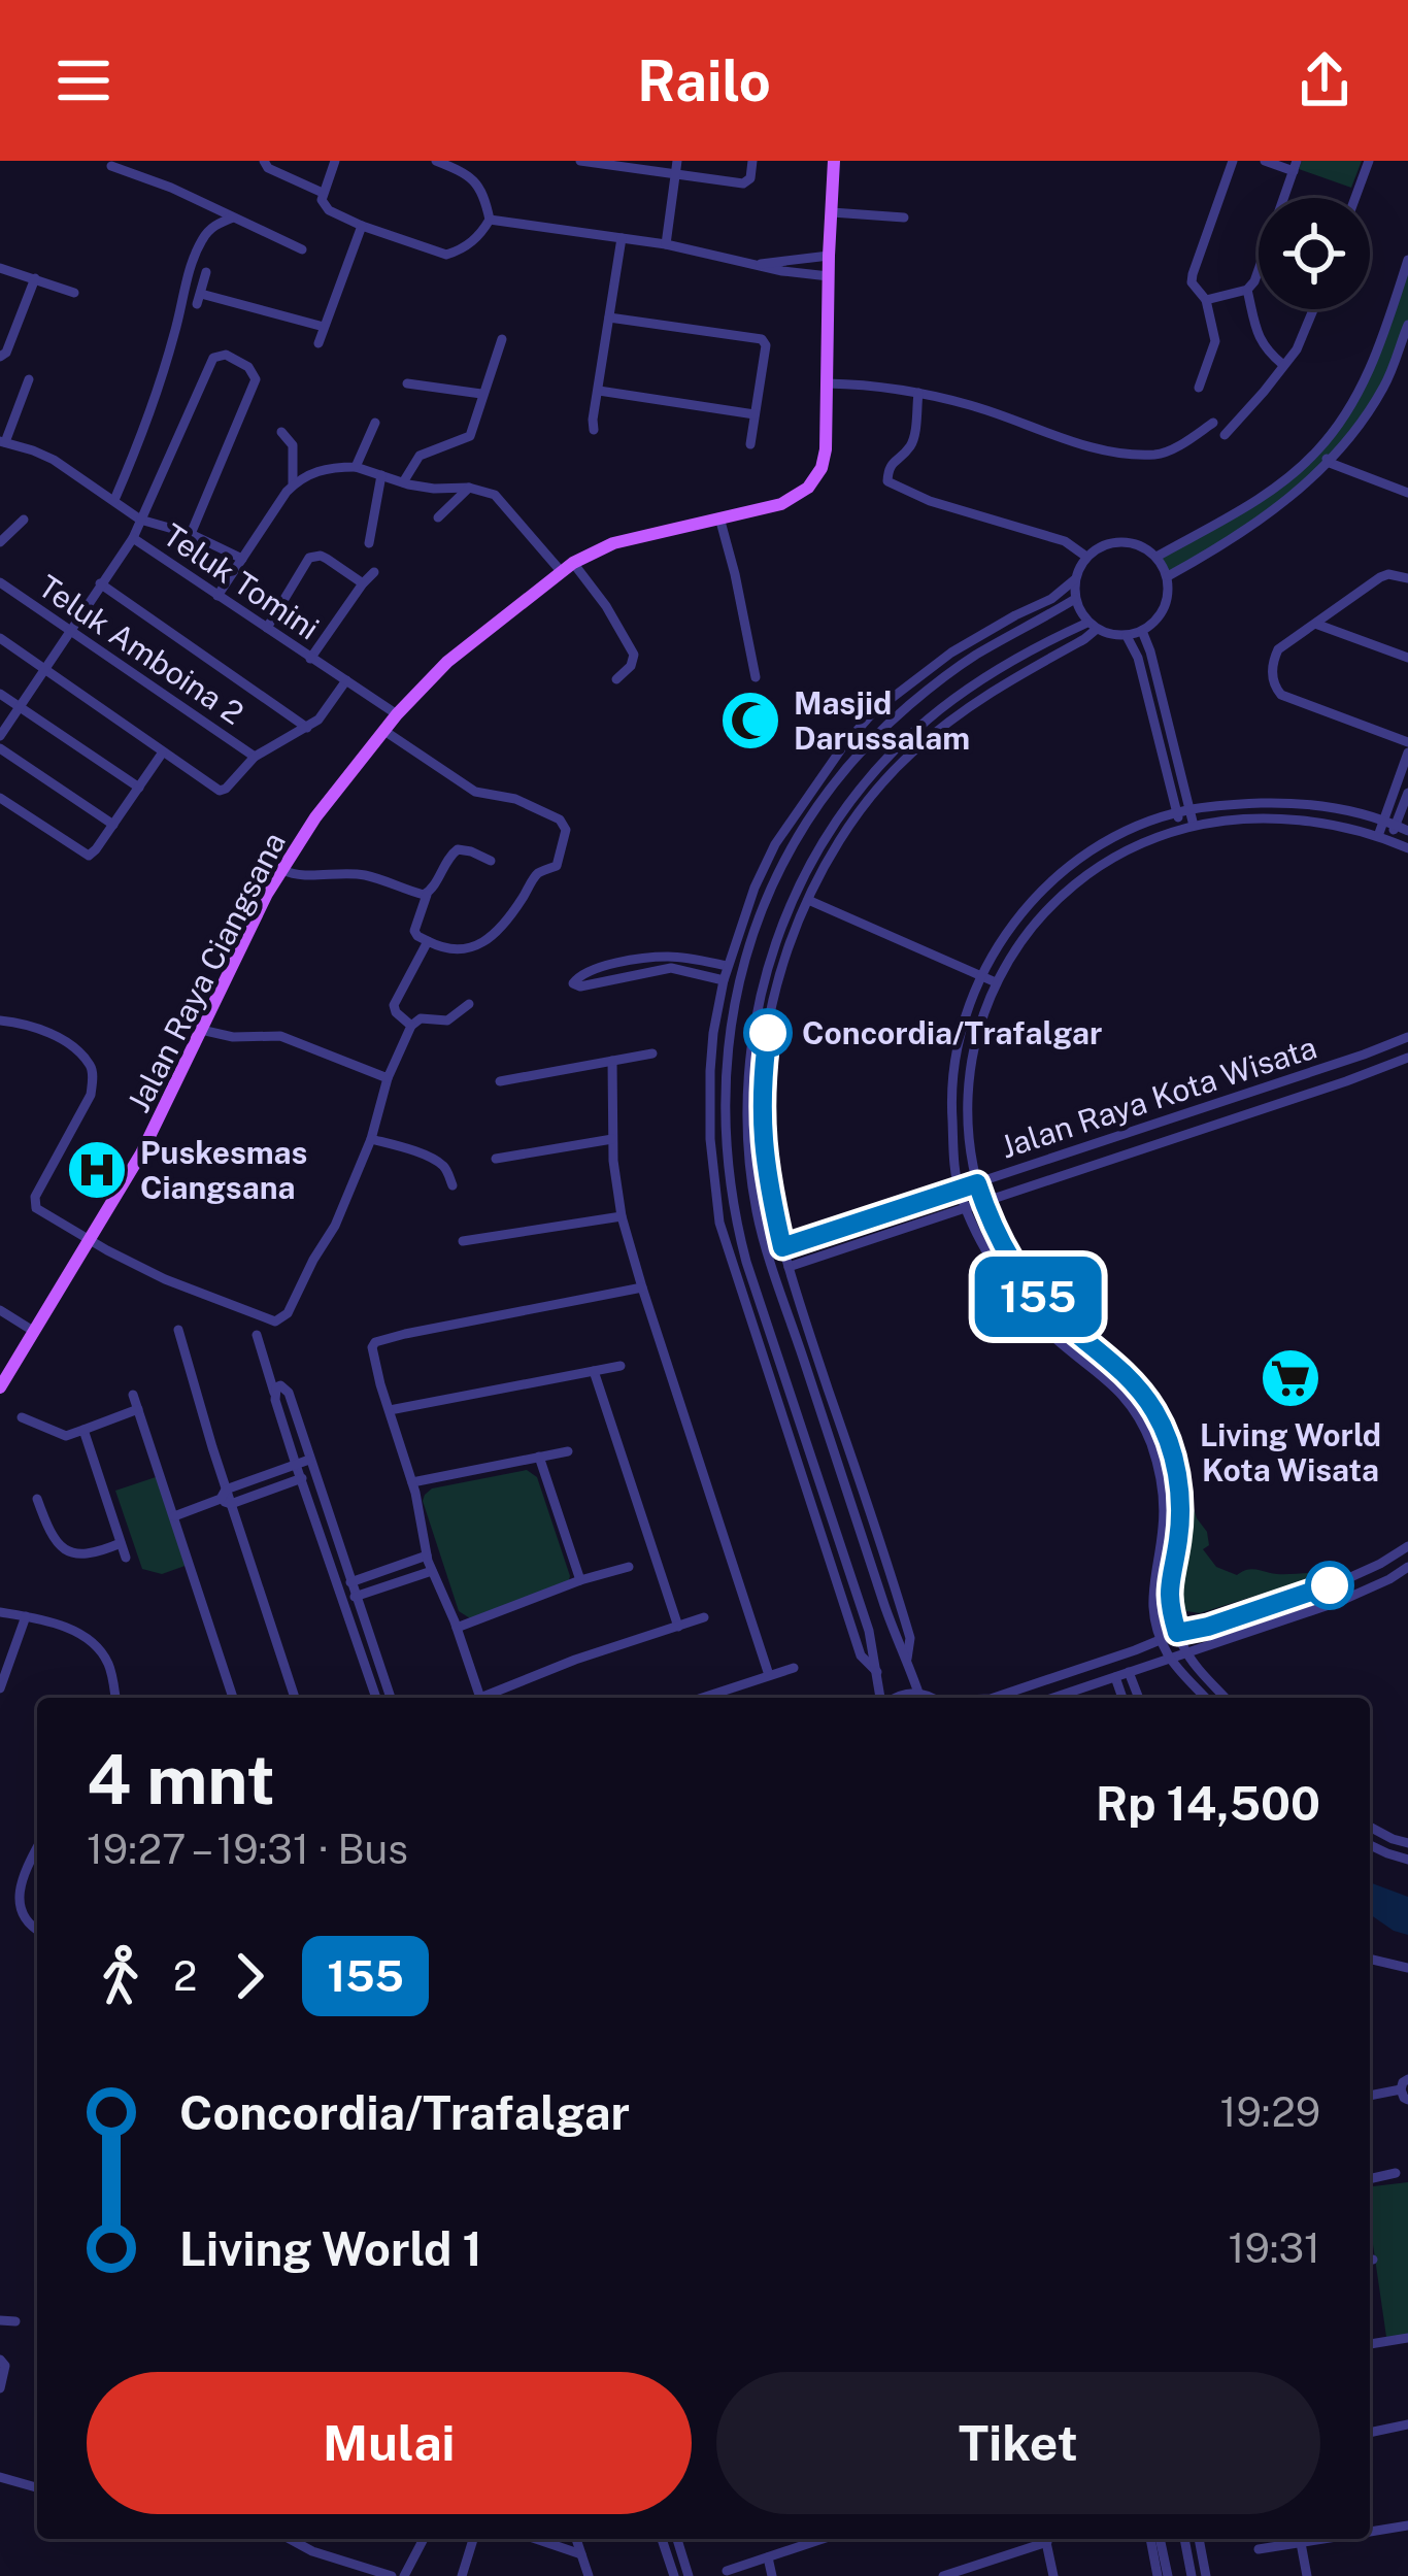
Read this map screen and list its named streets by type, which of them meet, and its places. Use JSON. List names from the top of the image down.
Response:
{
  "streets": {
    "main road": ["Jalan Raya Ciangsana"],
    "street": ["Teluk Tomini", "Teluk Amboina 2", "Jalan Raya Kota Wisata"]
  },
  "crossings": [
    ["Teluk Tomini", "Teluk Amboina 2"],
    ["Teluk Tomini", "Jalan Raya Ciangsana"]
  ],
  "places": {
    "mosque": ["Masjid Darussalam"],
    "other": ["Concordia/Trafalgar"],
    "hospital": ["Puskesmas Ciangsana"],
    "supermarket": ["Living World Kota Wisata"]
  },
  "lines": ["bus line 155"],
  "page": {
    "header": "Railo",
    "on_map": "155",
    "heading": ["4 mnt", "19:27 – 19:31 · Bus", "Rp 14,500"],
    "legs": ["2", "155"],
    "list": [
      {
        "name": "Concordia/Trafalgar",
        "value": "19:29"
      },
      {
        "name": "Living World 1",
        "value": "19:31"
      }
    ],
    "buttons": ["Mulai", "Tiket"]
  }
}
